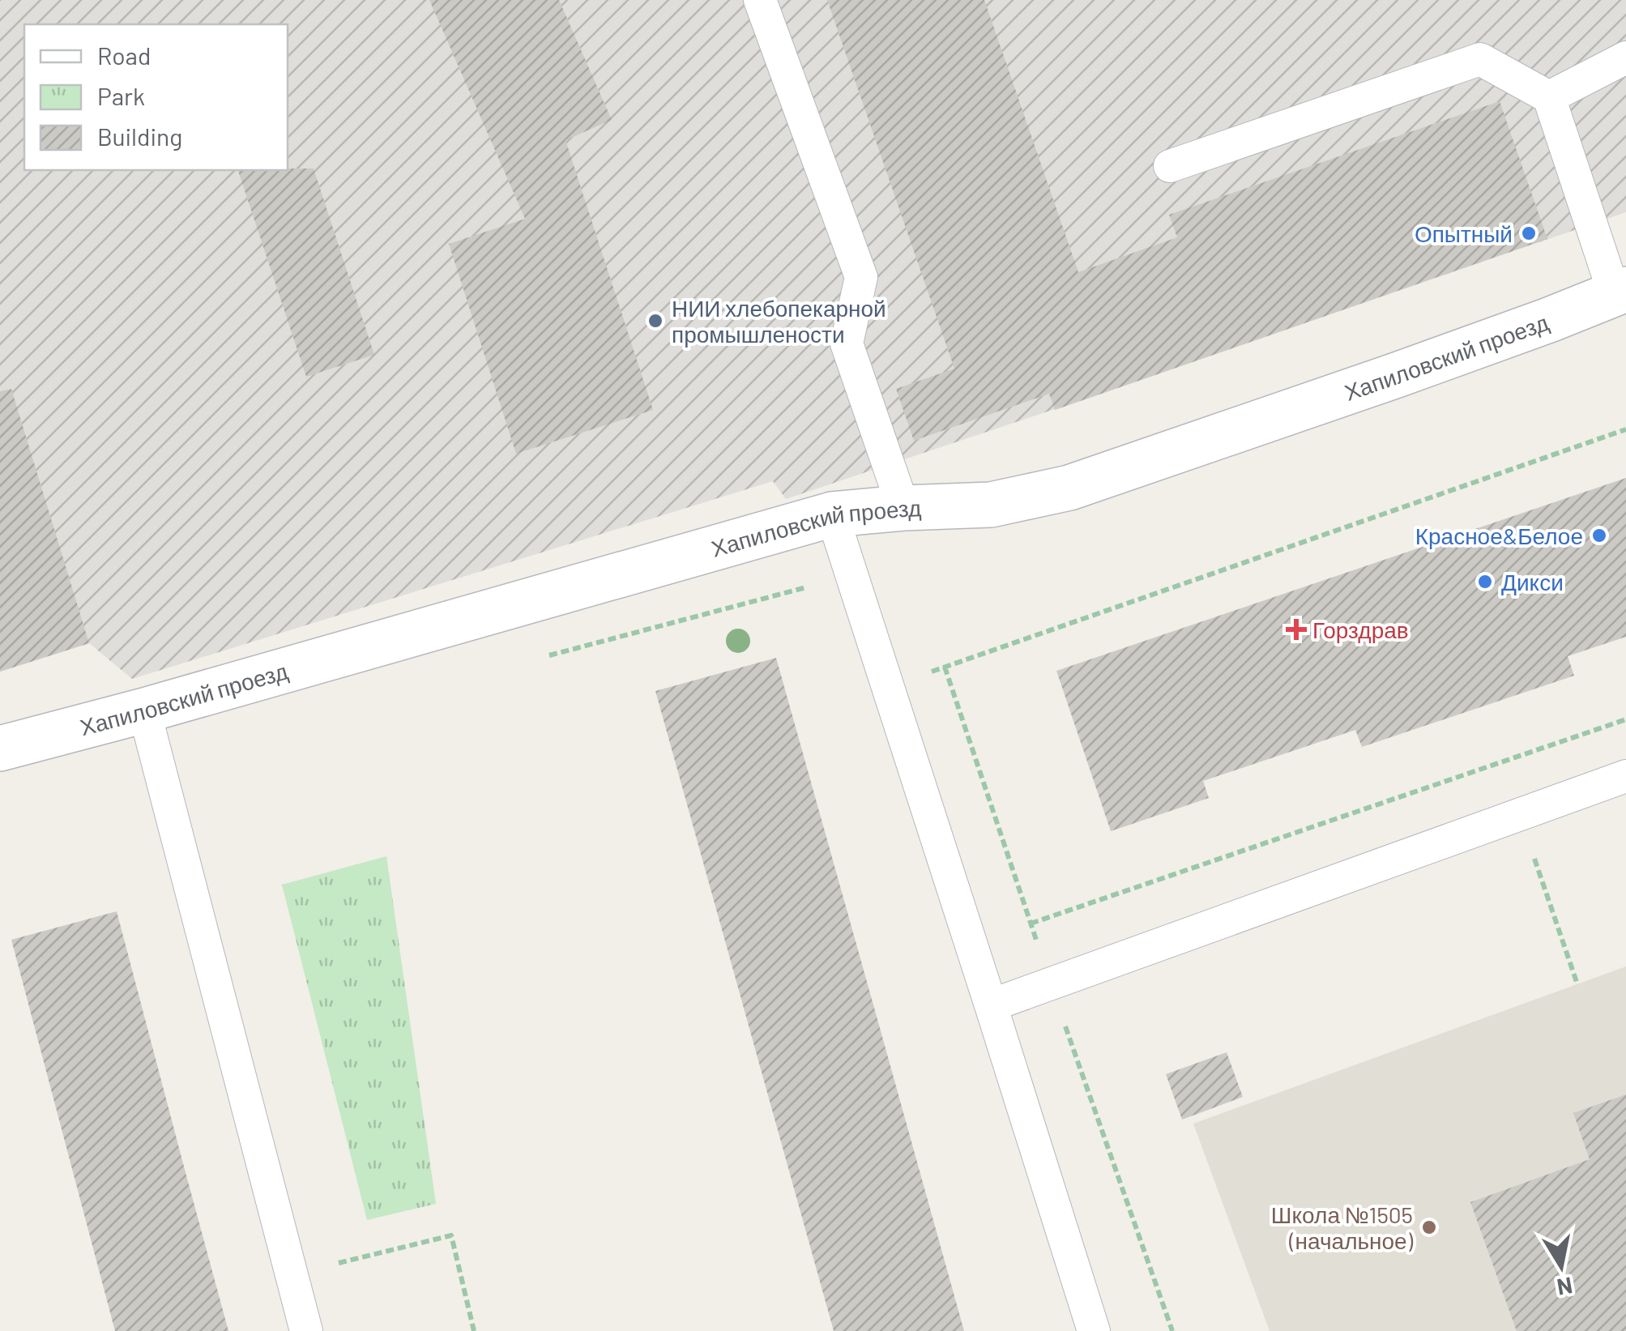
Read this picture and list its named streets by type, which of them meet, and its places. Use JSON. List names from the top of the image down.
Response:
{
  "streets": {
    "street": ["Хапиловский проезд"]
  },
  "places": {
    "other": [
      "Опытный",
      "НИИ хлебопекарной промышлености",
      "Красное&Белое",
      "Дикси",
      "Школа №1505 (начальное)"
    ],
    "health": ["Горздрав"]
  },
  "legend": ["Road", "Park", "Building"],
  "north": "bottom"
}
